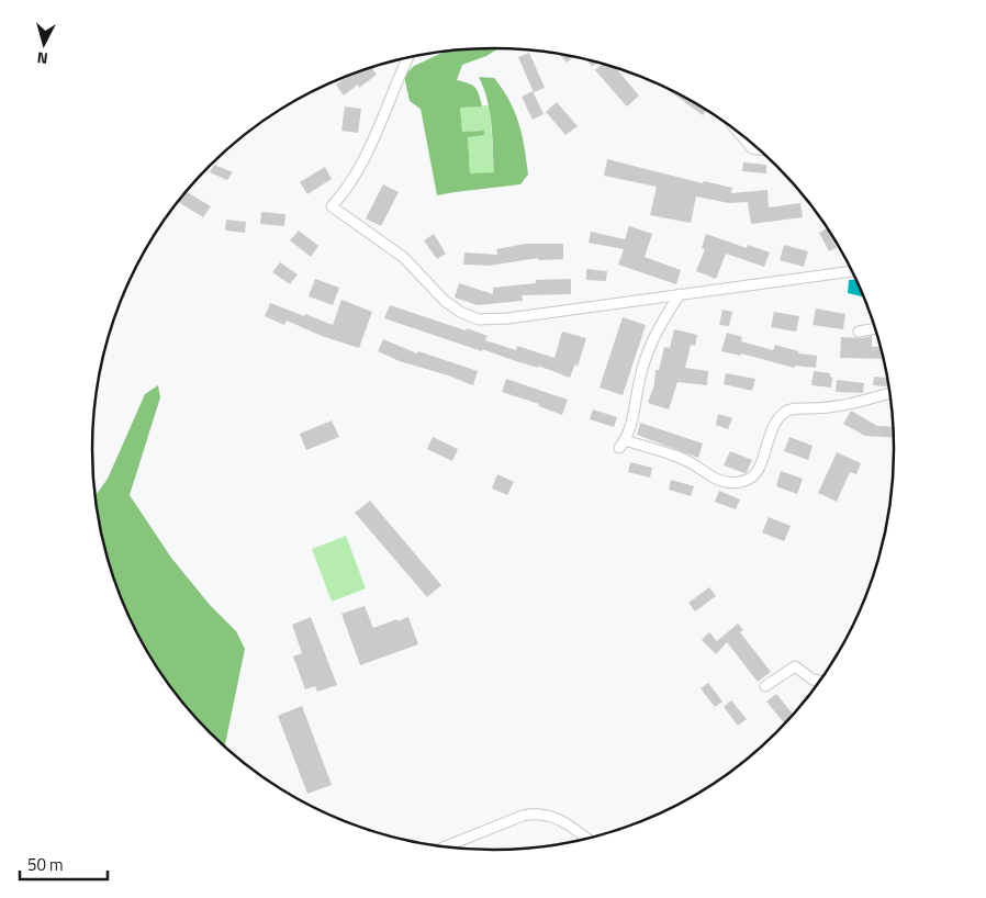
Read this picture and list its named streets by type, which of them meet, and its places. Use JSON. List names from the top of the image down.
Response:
{
  "scale_bar": "50 m",
  "north": "bottom"
}
